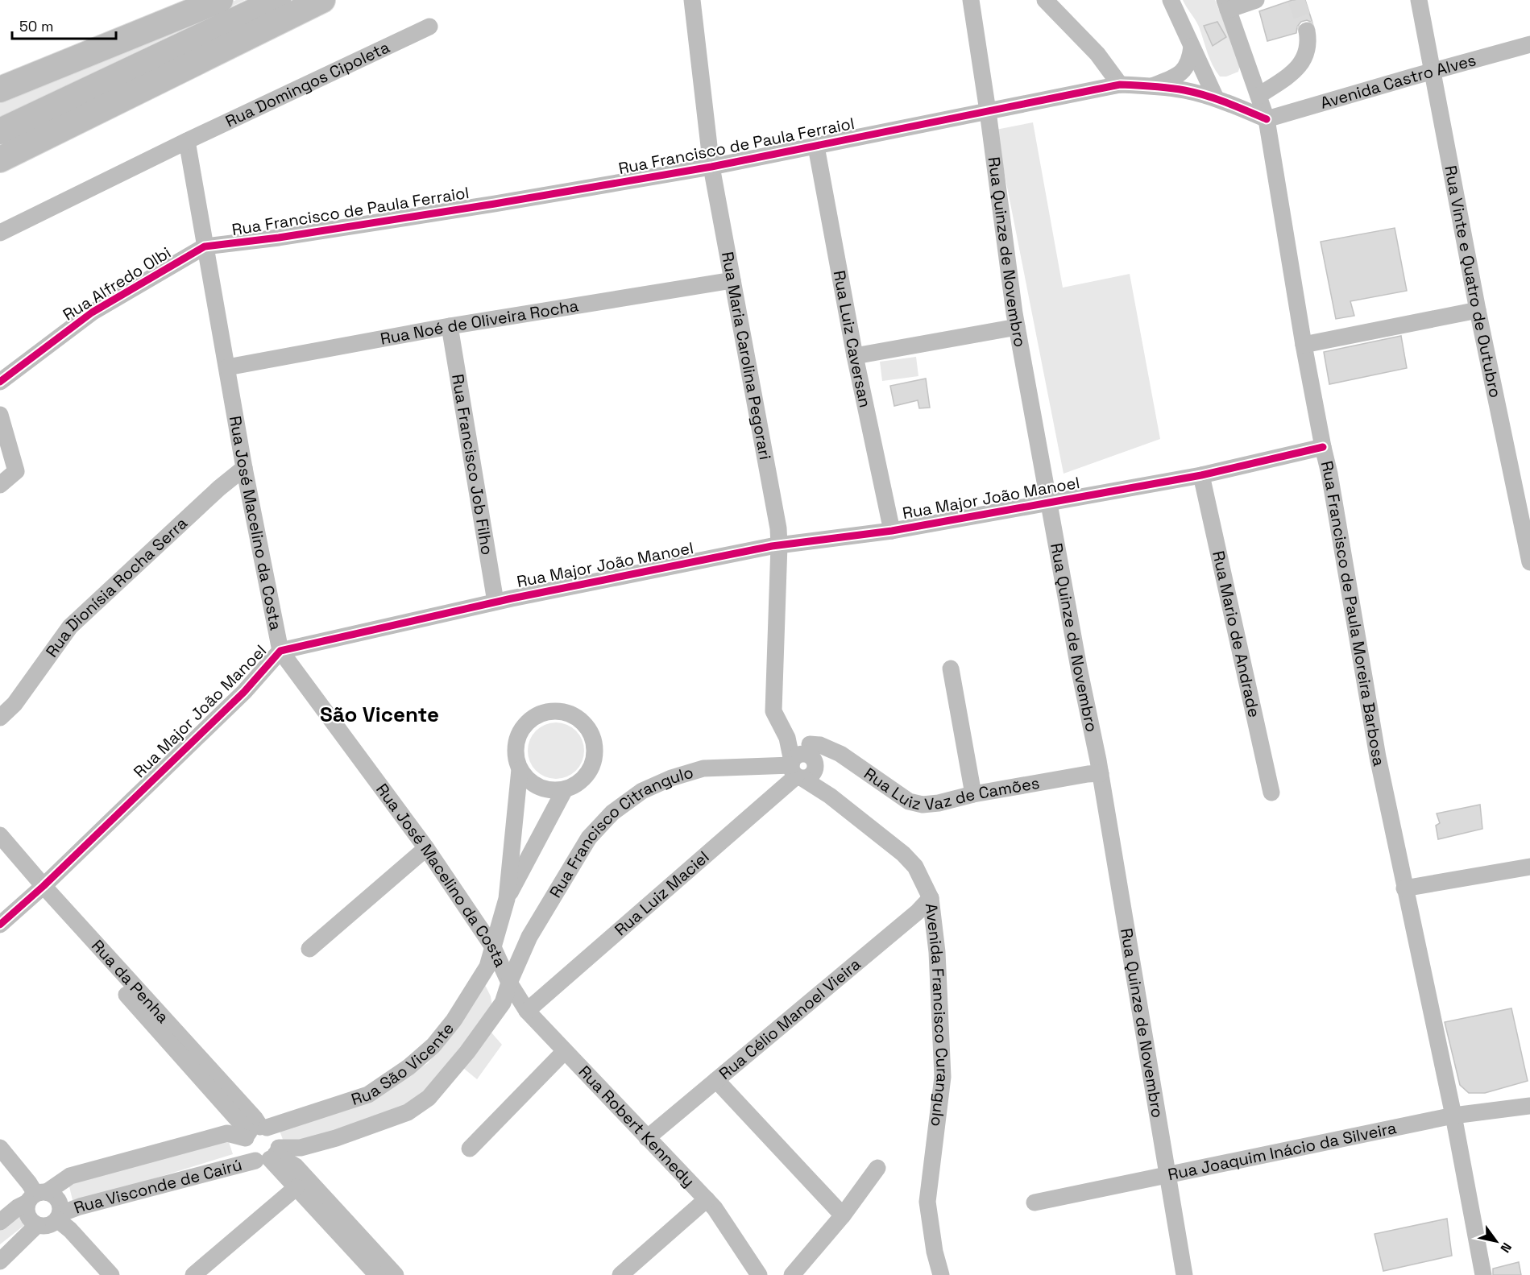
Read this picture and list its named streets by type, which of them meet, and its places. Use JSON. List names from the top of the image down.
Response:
{
  "streets": {
    "street": [
      "Avenida Castro Alves",
      "Rua Domingos Cipoleta",
      "Rua Francisco de Paula Ferraiol",
      "Rua Quinze de Novembro",
      "Rua Vinte e Quatro de Outubro",
      "Rua Alfredo Olbi",
      "Rua Noé de Oliveira Rocha",
      "Rua Luiz Caversan",
      "Rua Maria Carolina Pegorari",
      "Rua Francisco Job Filho",
      "Rua Major João Manoel",
      "Rua José Macelino da Costa",
      "Rua Dionísia Rocha Serra",
      "Rua Francisco de Paula Moreira Barbosa",
      "Rua Mario de Andrade",
      "Rua Luiz Vaz de Camões",
      "Rua Francisco Citrangulo",
      "Rua Luiz Maciel",
      "Rua da Penha",
      "Avenida Francisco Curangulo",
      "Rua Célio Manoel Vieira",
      "Rua São Vicente",
      "Rua Robert Kennedy",
      "Rua Joaquim Inácio da Silveira",
      "Rua Visconde de Cairú"
    ]
  },
  "crossings": [
    ["Avenida Castro Alves", "Rua Francisco de Paula Ferraiol"],
    ["Avenida Castro Alves", "Rua Vinte e Quatro de Outubro"],
    ["Avenida Castro Alves", "Rua Francisco de Paula Moreira Barbosa"],
    ["Rua Domingos Cipoleta", "Rua José Macelino da Costa"],
    ["Rua Francisco de Paula Ferraiol", "Rua Quinze de Novembro"],
    ["Rua Francisco de Paula Ferraiol", "Rua Alfredo Olbi"],
    ["Rua Francisco de Paula Ferraiol", "Rua Luiz Caversan"],
    ["Rua Francisco de Paula Ferraiol", "Rua Maria Carolina Pegorari"],
    ["Rua Francisco de Paula Ferraiol", "Rua José Macelino da Costa"],
    ["Rua Francisco de Paula Ferraiol", "Rua Francisco de Paula Moreira Barbosa"],
    ["Rua Quinze de Novembro", "Rua Major João Manoel"],
    ["Rua Quinze de Novembro", "Rua Luiz Vaz de Camões"],
    ["Rua Quinze de Novembro", "Rua Joaquim Inácio da Silveira"],
    ["Rua Alfredo Olbi", "Rua José Macelino da Costa"],
    ["Rua Noé de Oliveira Rocha", "Rua Maria Carolina Pegorari"],
    ["Rua Noé de Oliveira Rocha", "Rua Francisco Job Filho"],
    ["Rua Noé de Oliveira Rocha", "Rua José Macelino da Costa"],
    ["Rua Luiz Caversan", "Rua Major João Manoel"],
    ["Rua Maria Carolina Pegorari", "Rua Major João Manoel"],
    ["Rua Maria Carolina Pegorari", "Rua Francisco Citrangulo"],
    ["Rua Maria Carolina Pegorari", "Rua Luiz Maciel"],
    ["Rua Maria Carolina Pegorari", "Avenida Francisco Curangulo"],
    ["Rua Francisco Job Filho", "Rua Major João Manoel"],
    ["Rua Major João Manoel", "Rua José Macelino da Costa"],
    ["Rua Major João Manoel", "Rua Francisco de Paula Moreira Barbosa"],
    ["Rua Major João Manoel", "Rua Mario de Andrade"],
    ["Rua Major João Manoel", "Rua da Penha"],
    ["Rua José Macelino da Costa", "Rua Dionísia Rocha Serra"],
    ["Rua José Macelino da Costa", "Rua Francisco Citrangulo"],
    ["Rua José Macelino da Costa", "Rua São Vicente"],
    ["Rua José Macelino da Costa", "Rua Robert Kennedy"],
    ["Rua Francisco de Paula Moreira Barbosa", "Rua Joaquim Inácio da Silveira"],
    ["Rua Luiz Vaz de Camões", "Rua Luiz Maciel"],
    ["Rua Luiz Vaz de Camões", "Avenida Francisco Curangulo"],
    ["Rua Francisco Citrangulo", "Rua Luiz Maciel"],
    ["Rua Francisco Citrangulo", "Avenida Francisco Curangulo"],
    ["Rua Francisco Citrangulo", "Rua São Vicente"],
    ["Rua Francisco Citrangulo", "Rua Robert Kennedy"],
    ["Rua Luiz Maciel", "Avenida Francisco Curangulo"],
    ["Rua Luiz Maciel", "Rua Robert Kennedy"],
    ["Rua da Penha", "Rua São Vicente"],
    ["Rua da Penha", "Rua Visconde de Cairú"],
    ["Avenida Francisco Curangulo", "Rua Célio Manoel Vieira"],
    ["Rua Célio Manoel Vieira", "Rua Robert Kennedy"],
    ["Rua São Vicente", "Rua Robert Kennedy"],
    ["Rua São Vicente", "Rua Visconde de Cairú"]
  ],
  "districts": ["São Vicente"],
  "scale_bar": "50 m",
  "north": "bottom right"
}
